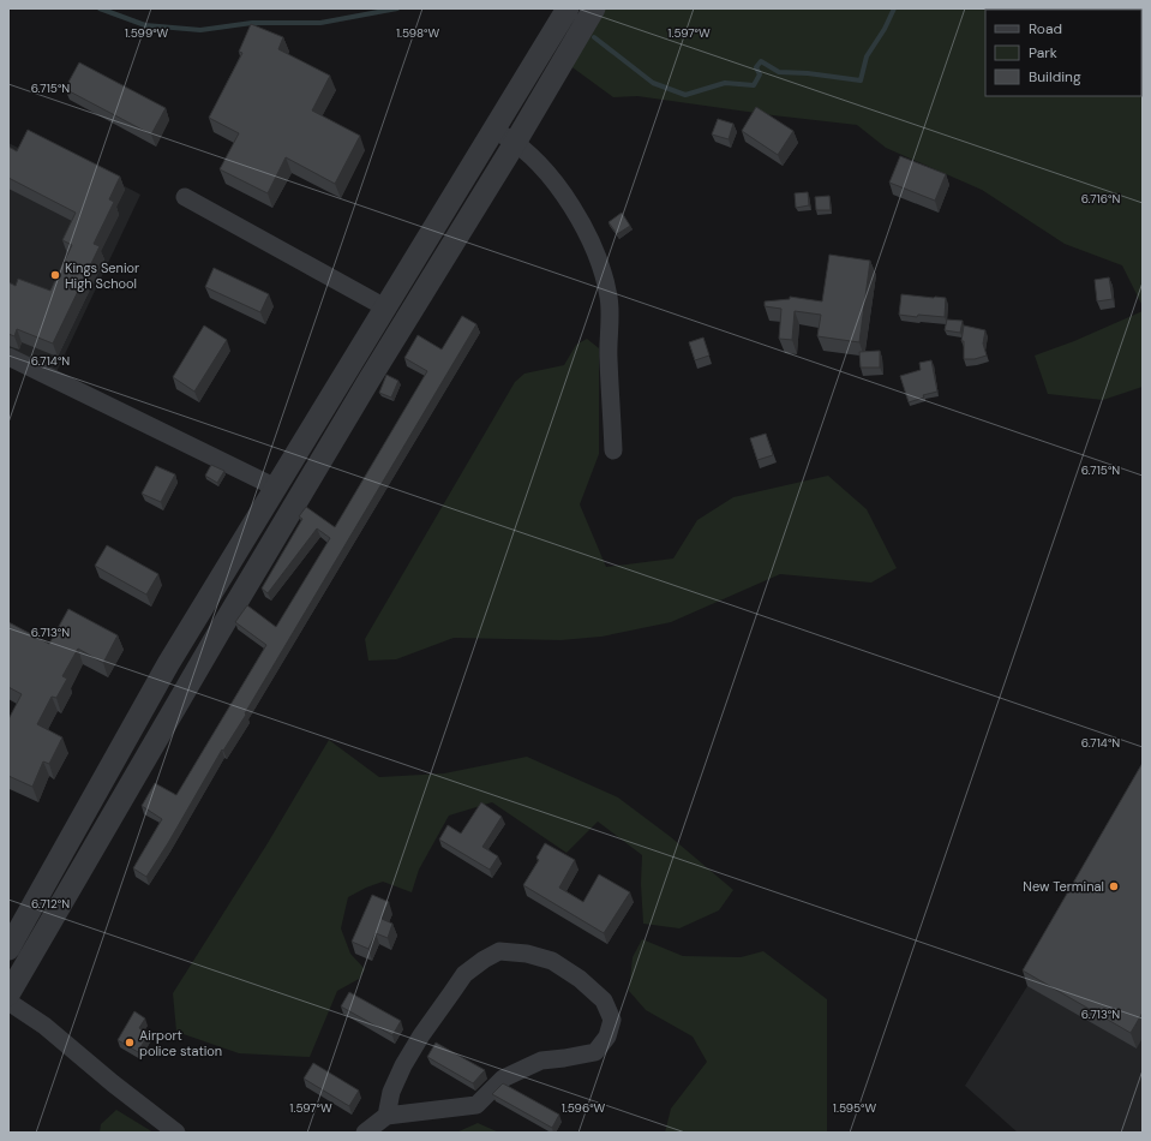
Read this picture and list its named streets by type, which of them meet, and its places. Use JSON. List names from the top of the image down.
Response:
{
  "places": ["Kings Senior High School", "New Terminal", "Airport police station"],
  "legend": ["Road", "Park", "Building"],
  "coordinates": [
    "1.599°W",
    "1.598°W",
    "1.597°W",
    "6.715°N",
    "6.716°N",
    "6.714°N",
    "6.713°N",
    "6.712°N",
    "1.596°W",
    "1.595°W"
  ]
}
